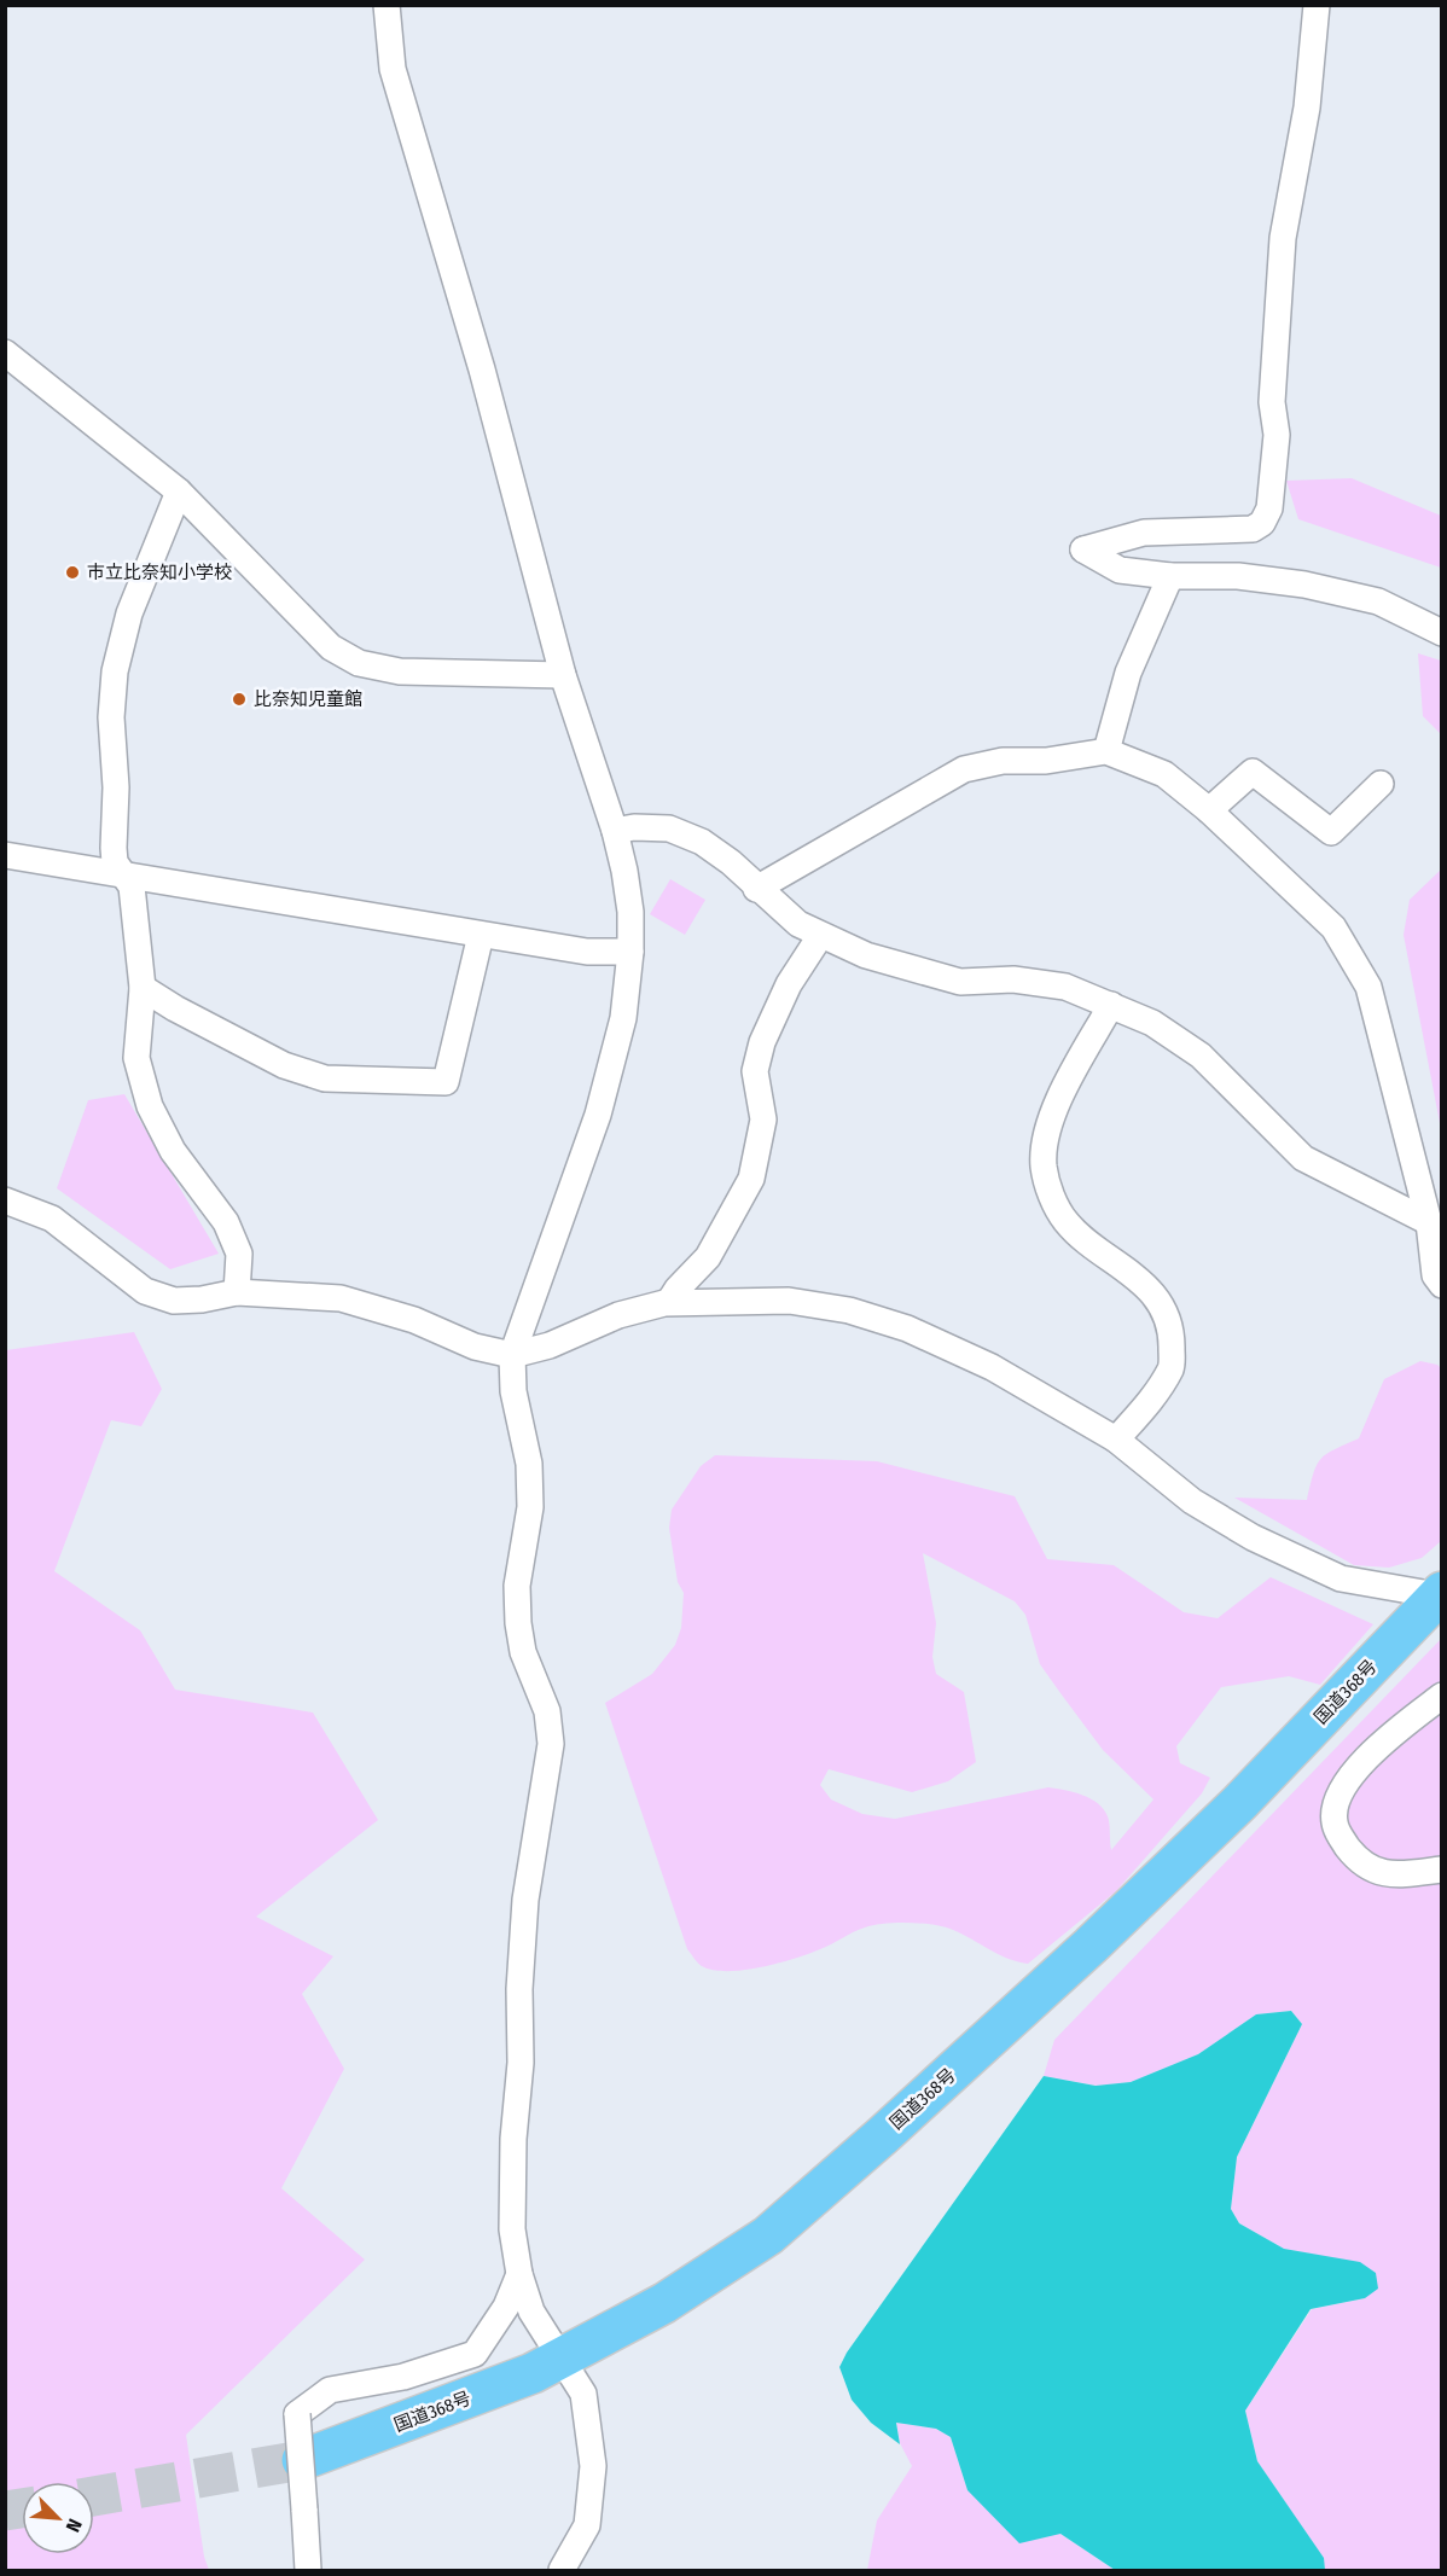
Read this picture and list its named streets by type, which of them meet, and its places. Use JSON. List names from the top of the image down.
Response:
{
  "streets": {
    "highway": ["国道368号"]
  },
  "places": ["市立比奈知小学校", "比奈知児童館"],
  "north": "bottom right"
}
